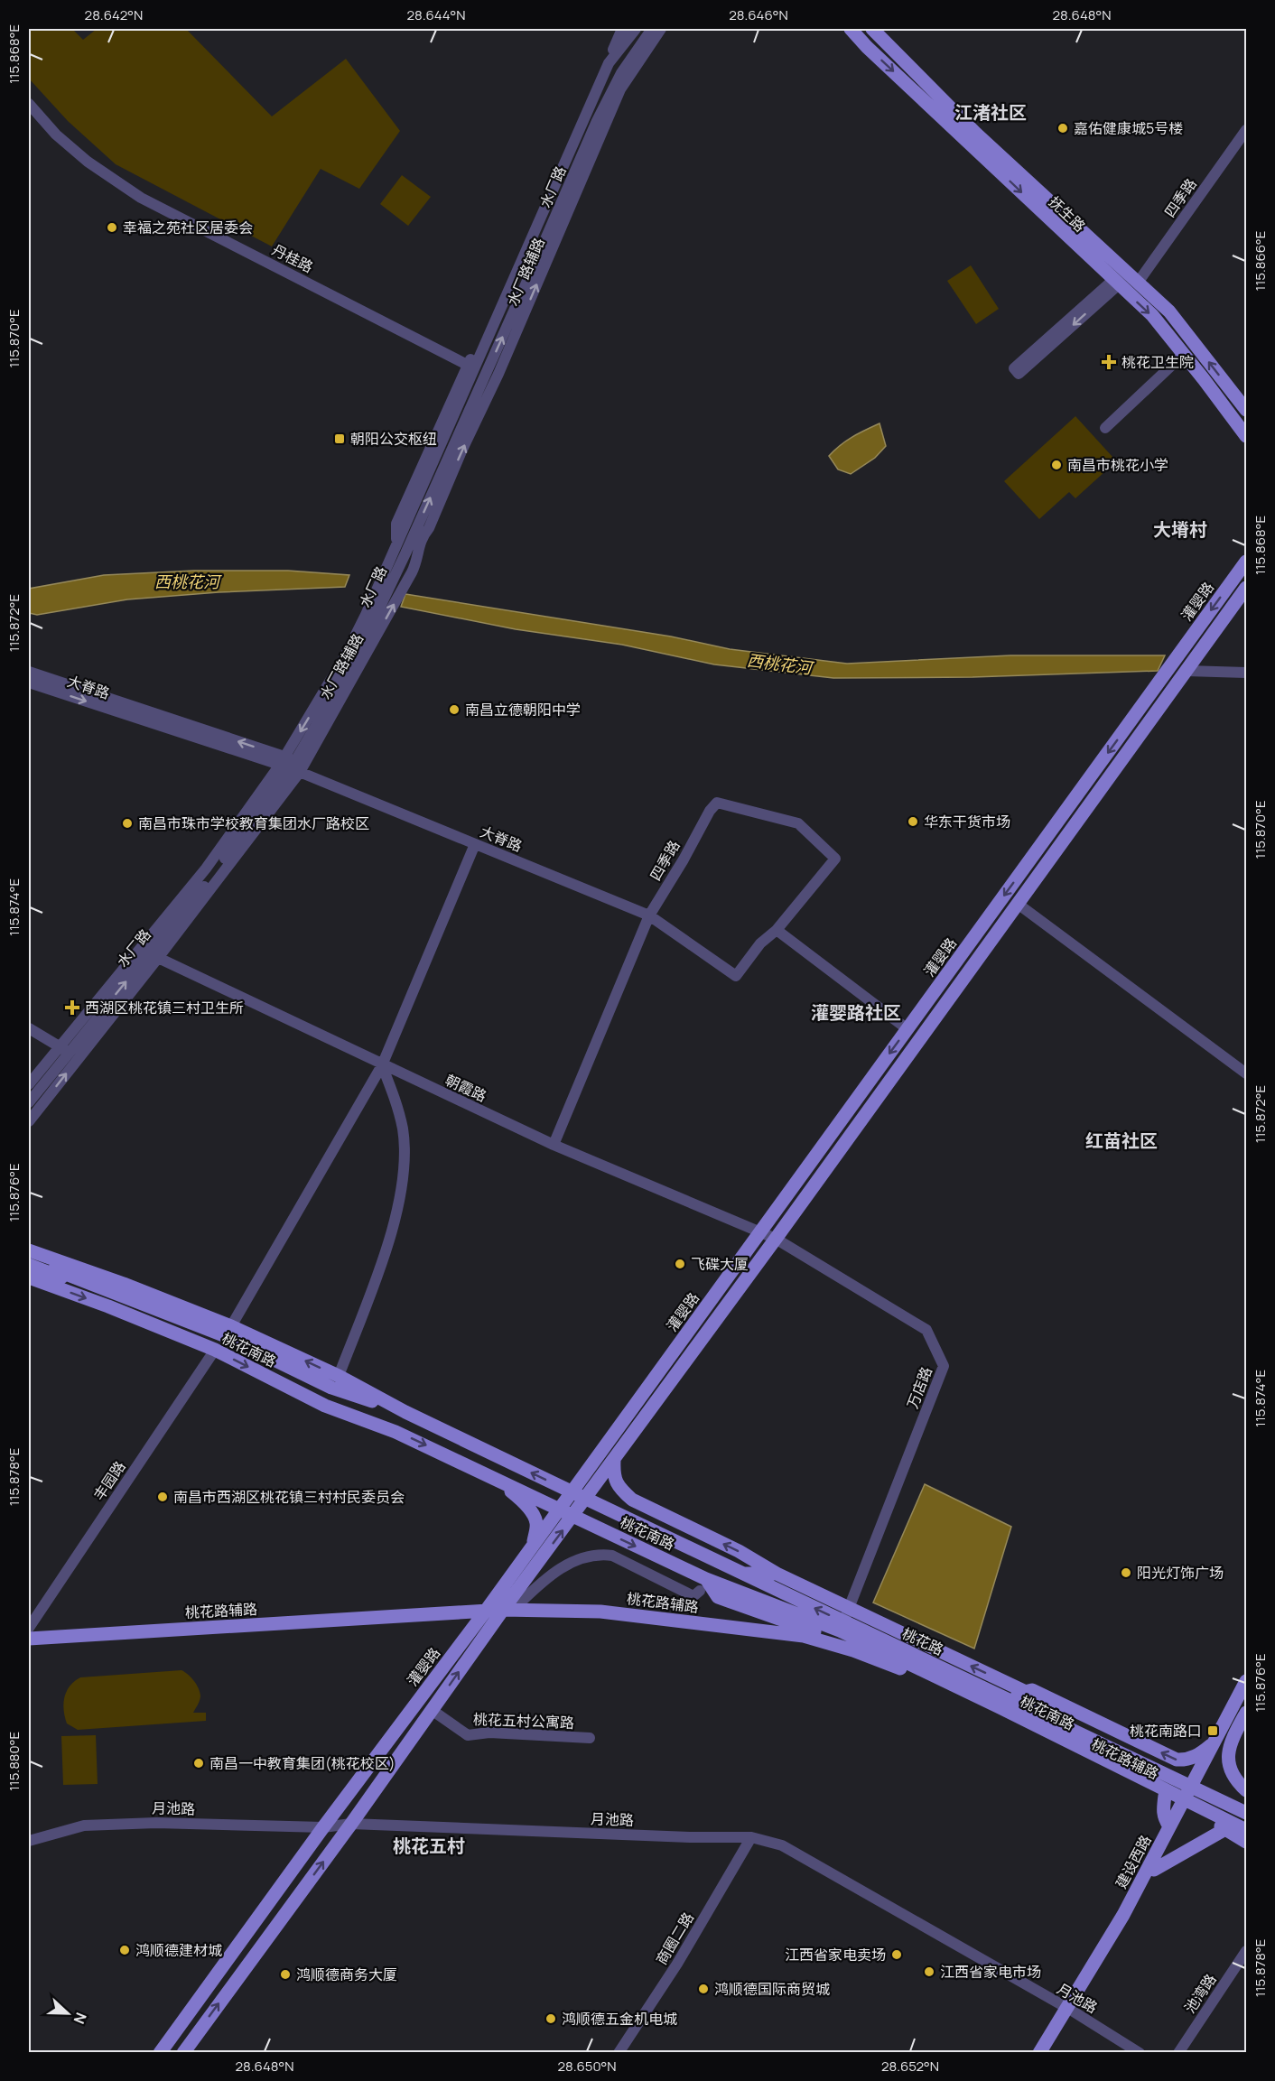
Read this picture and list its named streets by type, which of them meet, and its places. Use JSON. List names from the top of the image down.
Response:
{
  "streets": {
    "main road": [
      "抚生路",
      "灌婴路",
      "桃花南路",
      "桃花路辅路",
      "桃花路",
      "建设西路"
    ],
    "street": [
      "水厂路",
      "四季路",
      "丹桂路",
      "水厂路辅路",
      "大脊路",
      "朝霞路",
      "万店路",
      "丰园路",
      "桃花五村公寓路",
      "月池路",
      "商圈二路",
      "池湾路"
    ]
  },
  "crossings": [
    ["水厂路", "丹桂路"],
    ["水厂路", "水厂路辅路"],
    ["水厂路", "大脊路"],
    ["水厂路", "朝霞路"],
    ["四季路", "抚生路"],
    ["四季路", "大脊路"],
    ["四季路", "朝霞路"],
    ["水厂路辅路", "大脊路"],
    ["灌婴路", "朝霞路"],
    ["灌婴路", "桃花南路"],
    ["灌婴路", "桃花路辅路"],
    ["灌婴路", "月池路"],
    ["朝霞路", "万店路"],
    ["桃花南路", "丰园路"],
    ["桃花南路", "桃花路"],
    ["万店路", "桃花路"],
    ["桃花路辅路", "桃花路"],
    ["桃花路辅路", "建设西路"],
    ["桃花路", "建设西路"],
    ["月池路", "建设西路"],
    ["月池路", "商圈二路"]
  ],
  "one_way": ["水厂路辅路"],
  "districts": [
    "江渚社区",
    "大塉村",
    "灌婴路社区",
    "红苗社区",
    "桃花五村"
  ],
  "water": ["西桃花河"],
  "places": {
    "other": [
      "嘉佑健康城5号楼",
      "幸福之苑社区居委会",
      "南昌市桃花小学",
      "南昌立德朝阳中学",
      "华东干货市场",
      "南昌市珠市学校教育集团水厂路校区",
      "飞碟大厦",
      "南昌市西湖区桃花镇三村村民委员会",
      "阳光灯饰广场",
      "南昌一中教育集团(桃花校区)",
      "鸿顺德建材城",
      "江西省家电卖场",
      "江西省家电市场",
      "鸿顺德商务大厦",
      "鸿顺德国际商贸城",
      "鸿顺德五金机电城"
    ],
    "health": ["桃花卫生院", "西湖区桃花镇三村卫生所"],
    "transit": ["朝阳公交枢纽", "桃花南路口"]
  },
  "north": "right",
  "coordinates": [
    "28.642°N",
    "28.644°N",
    "28.646°N",
    "28.648°N",
    "115.868°E",
    "115.866°E",
    "115.870°E",
    "115.872°E",
    "115.874°E",
    "115.876°E",
    "115.878°E",
    "115.880°E",
    "28.650°N",
    "28.652°N"
  ]
}
